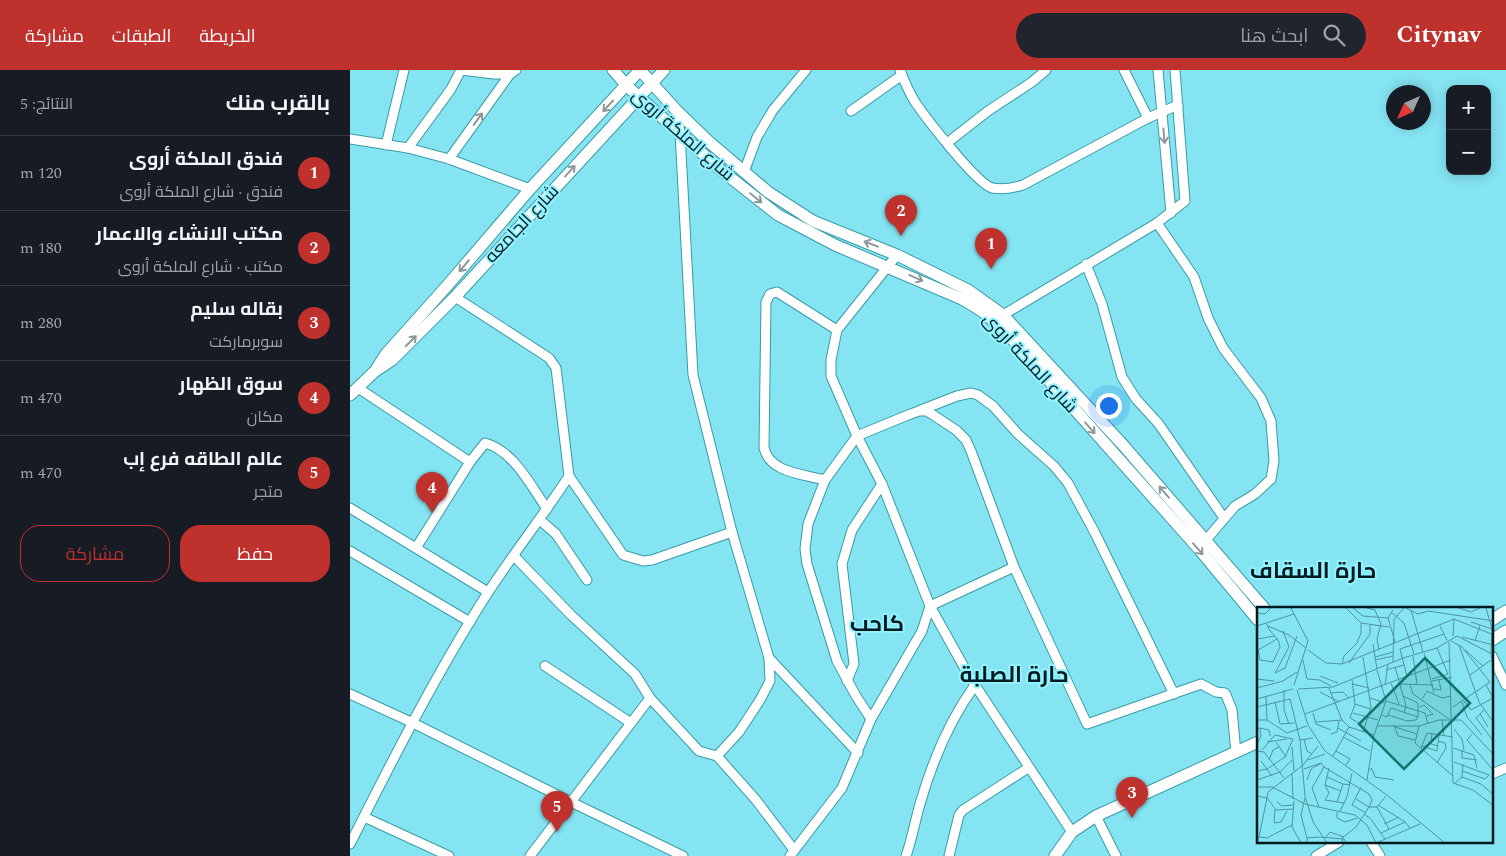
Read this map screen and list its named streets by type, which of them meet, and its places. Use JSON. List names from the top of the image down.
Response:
{
  "streets": {
    "street": ["شارع الملكة أروى", "شارع الجامعه"]
  },
  "crossings": [
    ["شارع الملكة أروى", "شارع الجامعه"]
  ],
  "districts": ["حارة السقاف", "كاحب", "حارة الصلبة"],
  "north": "bottom left",
  "page": {
    "header": "Citynav",
    "search": "ابحث هنا",
    "nav": ["الخريطة", "الطبقات", "مشاركة"],
    "heading": ["بالقرب منك", "النتائج: 5"],
    "map_buttons": ["+", "−"],
    "list": [
      {
        "mark": "1",
        "name": "فندق الملكة أروى",
        "note": "فندق · شارع الملكة أروى",
        "value": "120 m"
      },
      {
        "mark": "2",
        "name": "مكتب الانشاء والاعمار",
        "note": "مكتب · شارع الملكة أروى",
        "value": "180 m"
      },
      {
        "mark": "3",
        "name": "بقاله سليم",
        "note": "سوبرماركت",
        "value": "280 m"
      },
      {
        "mark": "4",
        "name": "سوق الظهار",
        "note": "مكان",
        "value": "470 m"
      },
      {
        "mark": "5",
        "name": "عالم الطاقه فرع إب",
        "note": "متجر",
        "value": "470 m"
      }
    ],
    "pins": [
      "2",
      "1",
      "4",
      "3",
      "5"
    ],
    "buttons": ["حفظ", "مشاركة"]
  }
}
